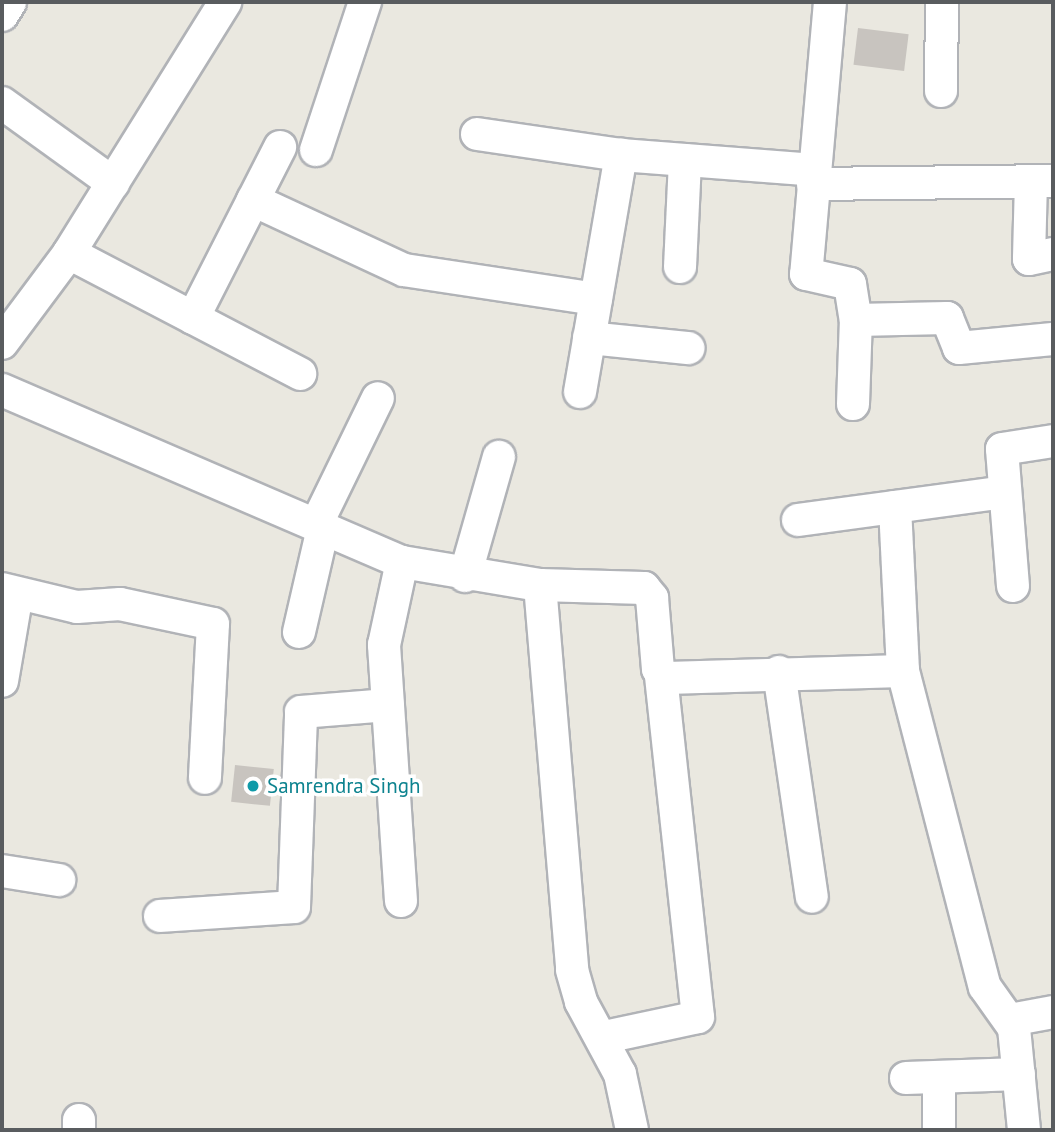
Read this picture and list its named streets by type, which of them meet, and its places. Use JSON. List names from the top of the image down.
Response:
{
  "places": ["Samrendra Singh"]
}
